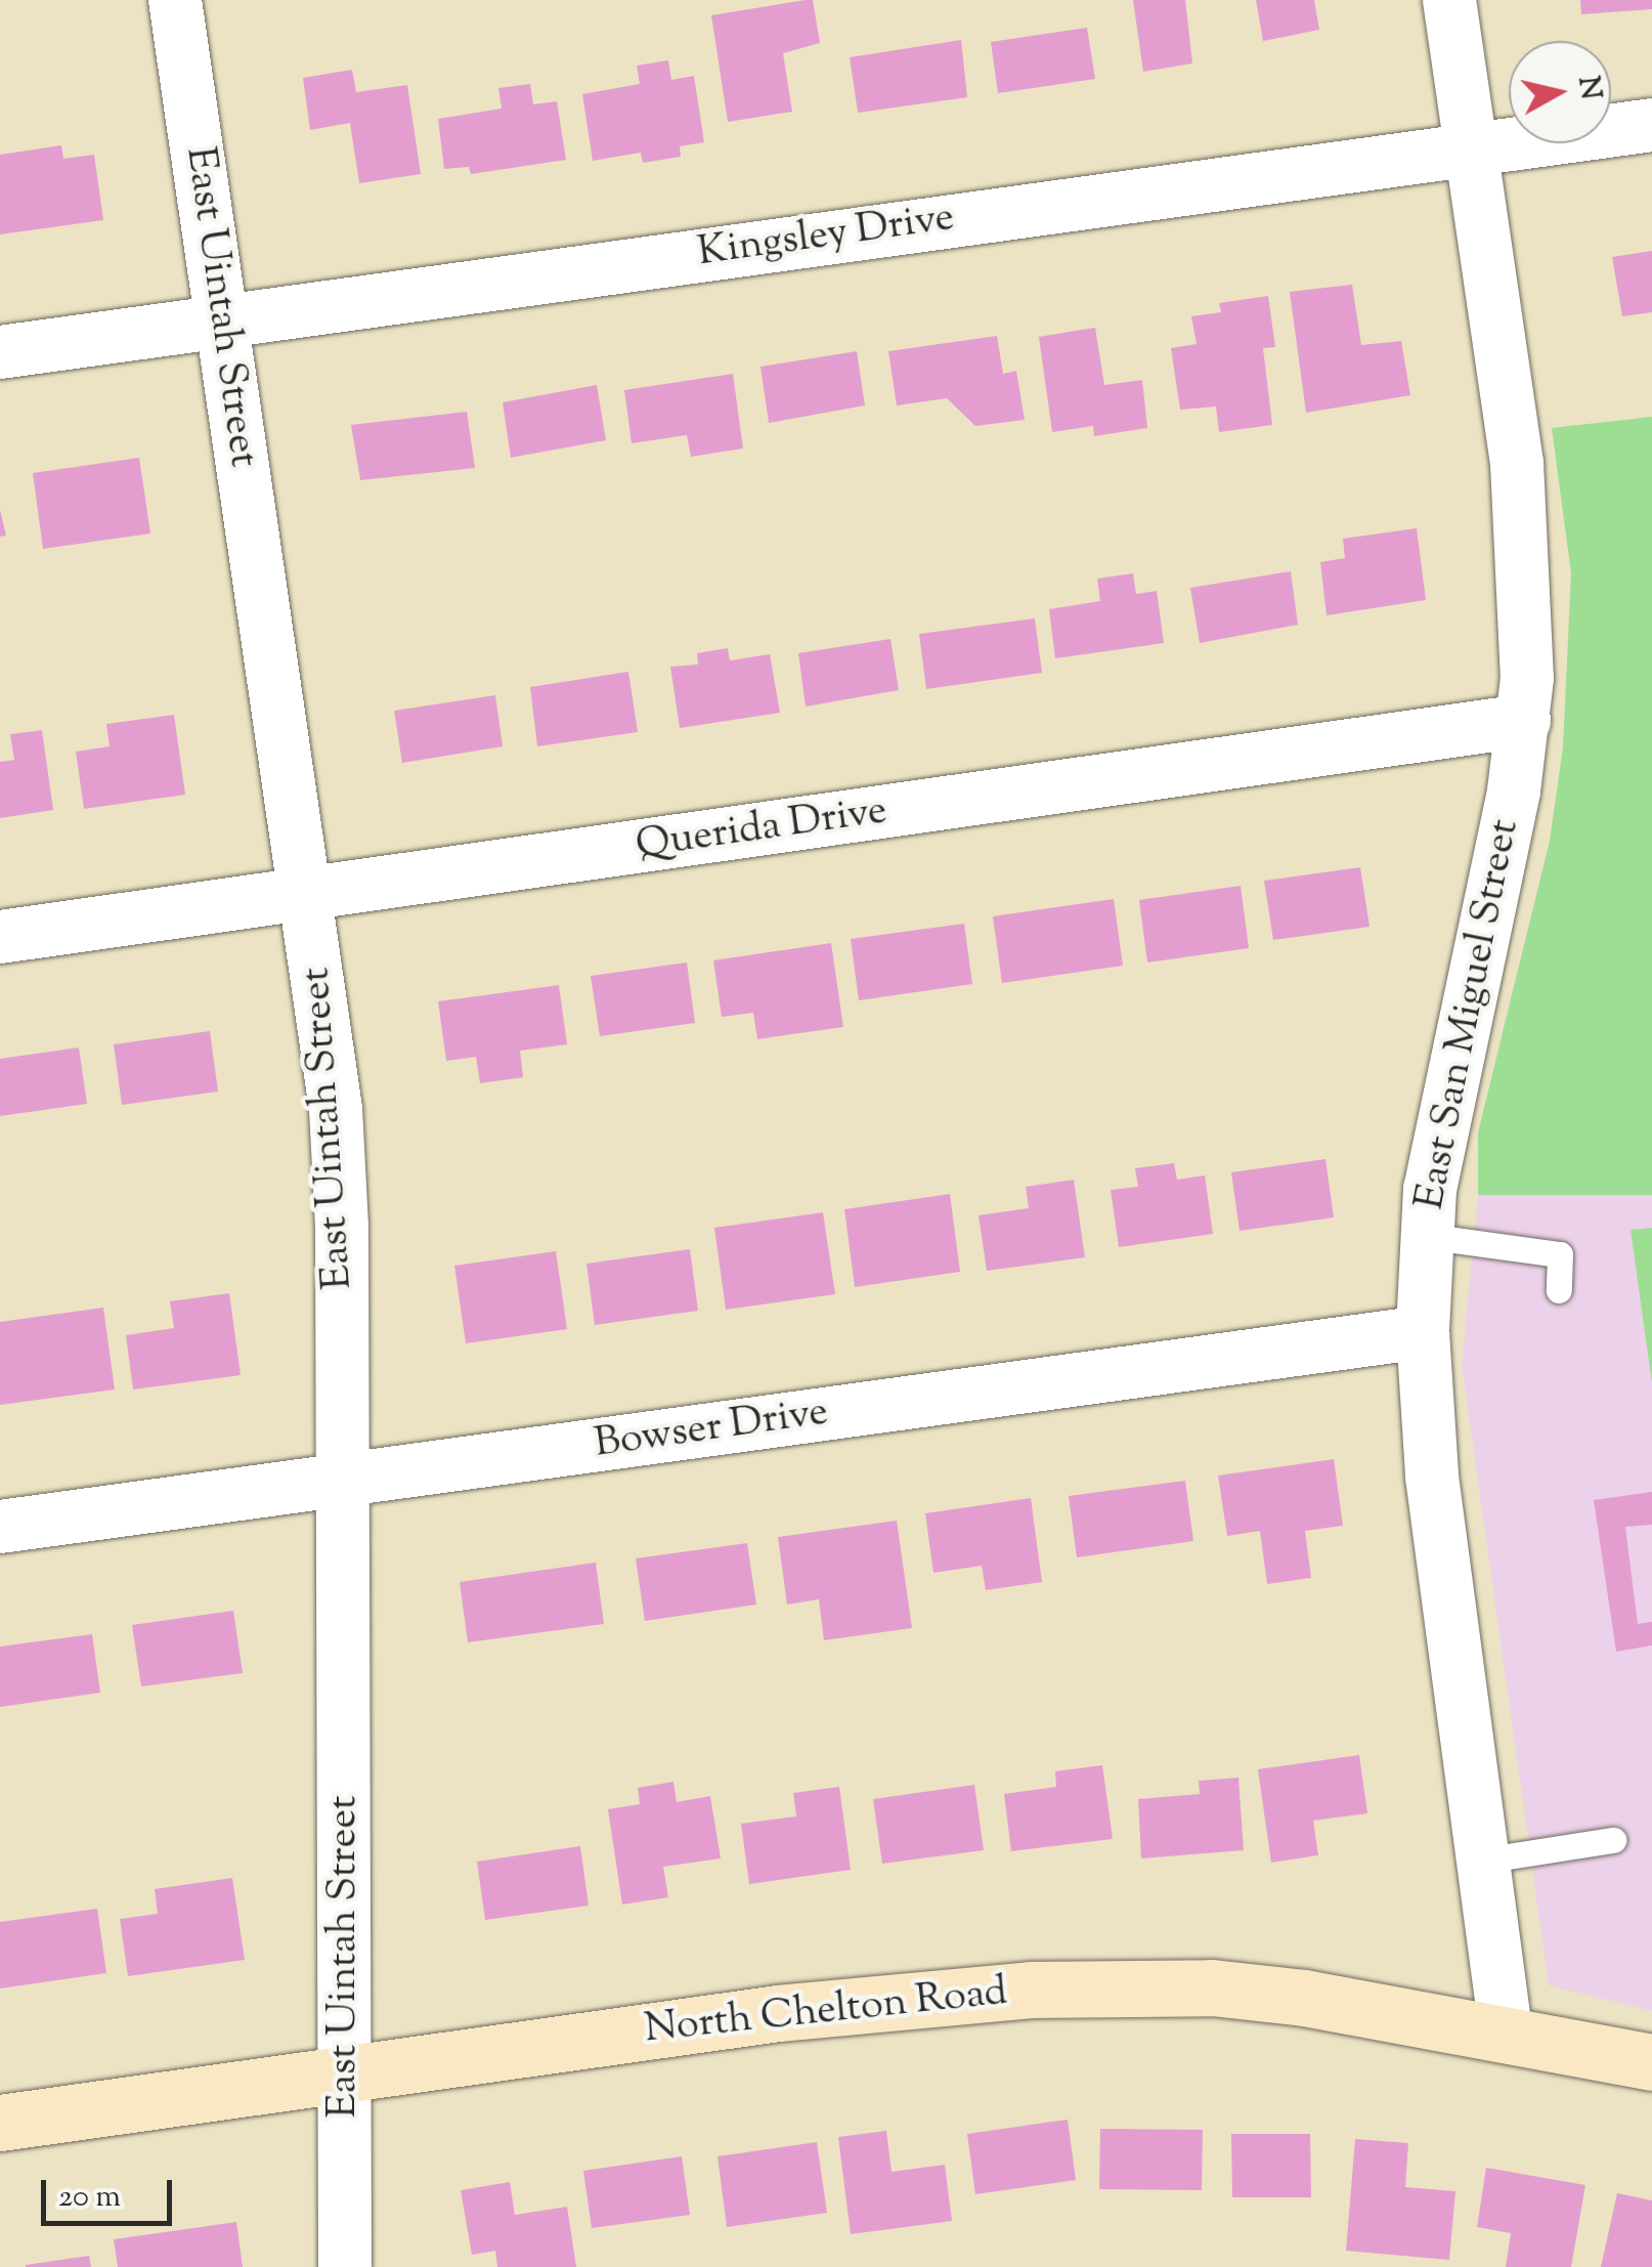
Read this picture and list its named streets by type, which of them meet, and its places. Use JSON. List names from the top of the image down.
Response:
{
  "streets": {
    "main road": ["North Chelton Road"],
    "street": [
      "Kingsley Drive",
      "East Uintah Street",
      "Querida Drive",
      "East San Miguel Street",
      "Bowser Drive"
    ]
  },
  "crossings": [
    ["Kingsley Drive", "East Uintah Street"],
    ["Kingsley Drive", "East San Miguel Street"],
    ["East Uintah Street", "Querida Drive"],
    ["East Uintah Street", "Bowser Drive"],
    ["East Uintah Street", "North Chelton Road"],
    ["Querida Drive", "East San Miguel Street"],
    ["East San Miguel Street", "Bowser Drive"],
    ["East San Miguel Street", "North Chelton Road"]
  ],
  "scale_bar": "20 m",
  "north": "right"
}
